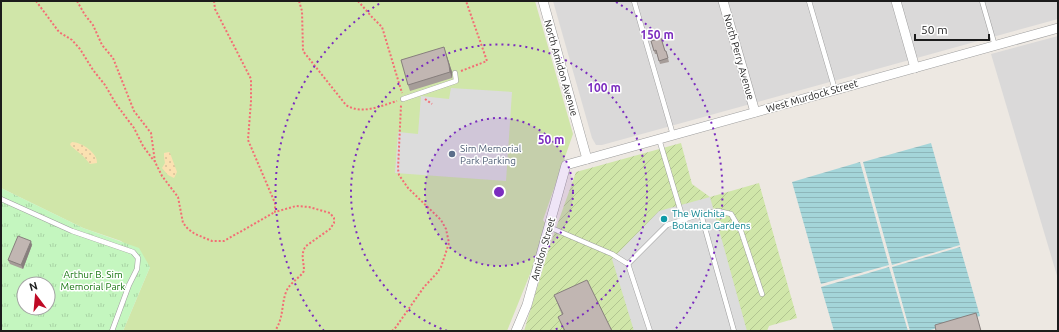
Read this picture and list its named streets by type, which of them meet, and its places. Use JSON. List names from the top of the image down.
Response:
{
  "streets": {
    "street": [
      "North Perry Avenue",
      "North Amidon Avenue",
      "West Murdock Street",
      "Amidon Street"
    ]
  },
  "crossings": [
    ["North Perry Avenue", "West Murdock Street"],
    ["North Amidon Avenue", "West Murdock Street"],
    ["West Murdock Street", "Amidon Street"]
  ],
  "parks": ["Arthur B. Sim Memorial Park"],
  "places": ["Sim Memorial Park Parking", "The Wichita Botanica Gardens"],
  "scale_bar": "50 m",
  "north": "top",
  "rings": ["150 m", "100 m", "50 m"]
}
